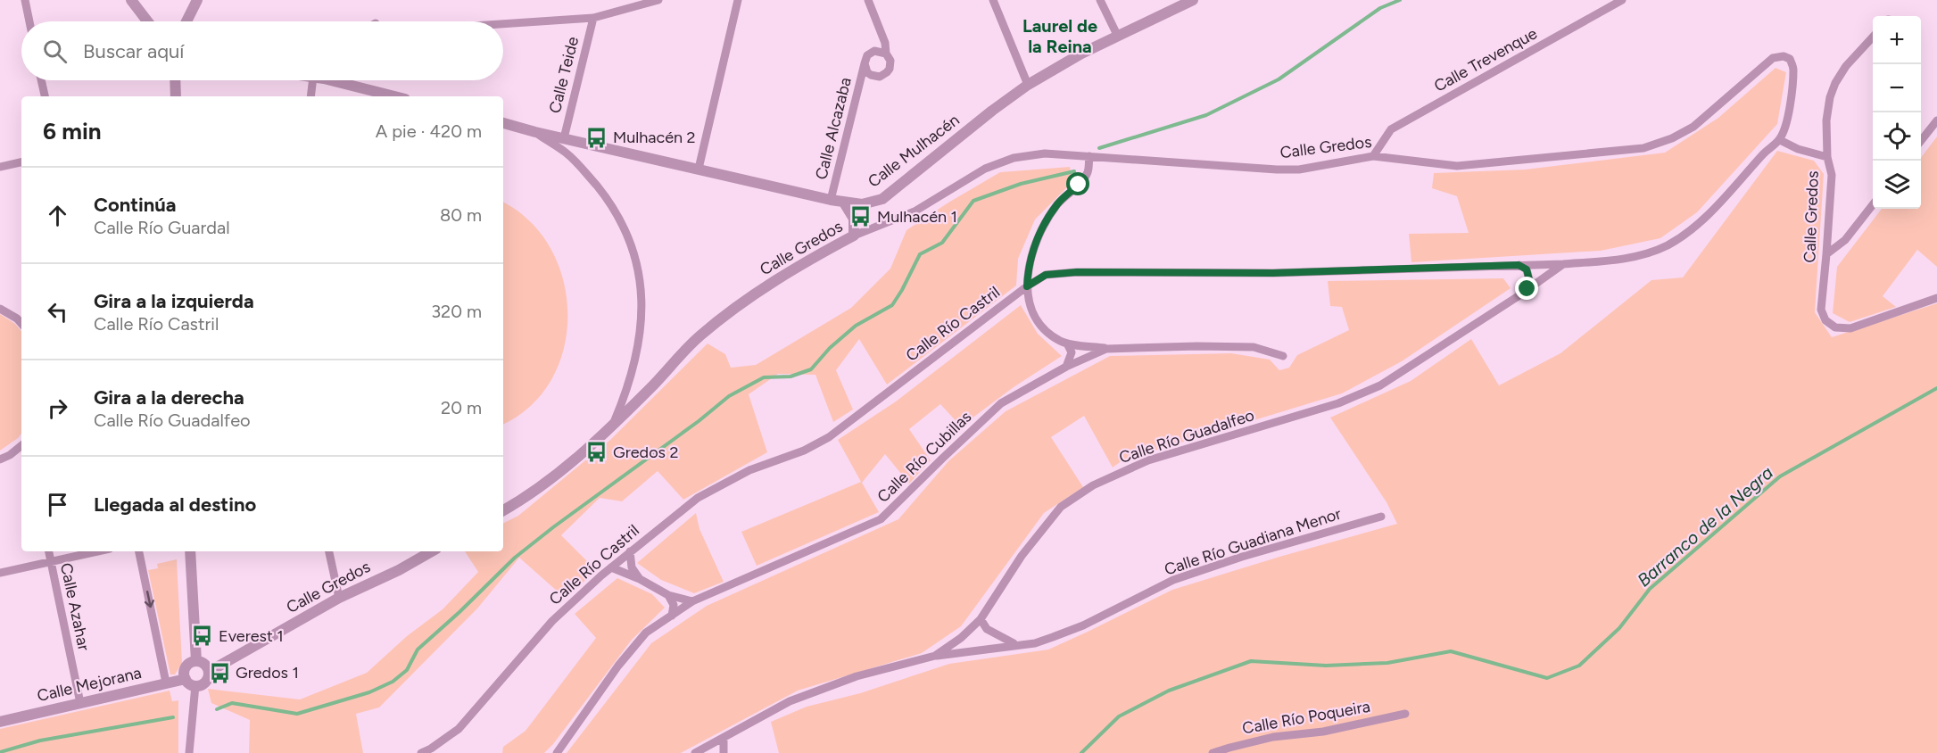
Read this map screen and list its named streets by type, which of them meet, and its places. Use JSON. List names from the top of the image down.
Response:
{
  "streets": {
    "street": [
      "Calle Trevenque",
      "Calle Teide",
      "Calle Alcazaba",
      "Calle Gredos",
      "Calle Mulhacén",
      "Calle Río Castril",
      "Calle Río Guadalfeo",
      "Calle Río Cubillas",
      "Calle Río Guadiana Menor",
      "Calle Azahar",
      "Calle Mejorana",
      "Calle Río Poqueira"
    ]
  },
  "crossings": [
    ["Calle Trevenque", "Calle Gredos"],
    ["Calle Teide", "Calle Mulhacén"],
    ["Calle Alcazaba", "Calle Mulhacén"],
    ["Calle Gredos", "Calle Río Castril"],
    ["Calle Gredos", "Calle Mejorana"],
    ["Calle Río Castril", "Calle Río Guadalfeo"],
    ["Calle Río Guadalfeo", "Calle Río Guadiana Menor"],
    ["Calle Azahar", "Calle Mejorana"]
  ],
  "districts": ["Laurel de la Reina"],
  "water": ["Barranco de la Negra"],
  "places": {
    "bus stop": [
      "Mulhacén 2",
      "Mulhacén 1",
      "Gredos 2",
      "Everest 1",
      "Gredos 1"
    ]
  },
  "page": {
    "map_buttons": ["+", "−"],
    "search": "Buscar aquí",
    "heading": ["6 min", "A pie · 420 m"],
    "list": [
      ["Continúa", "Calle Río Guardal", "80 m"],
      ["Gira a la izquierda", "Calle Río Castril", "320 m"],
      ["Gira a la derecha", "Calle Río Guadalfeo", "20 m"],
      "Llegada al destino"
    ]
  }
}
